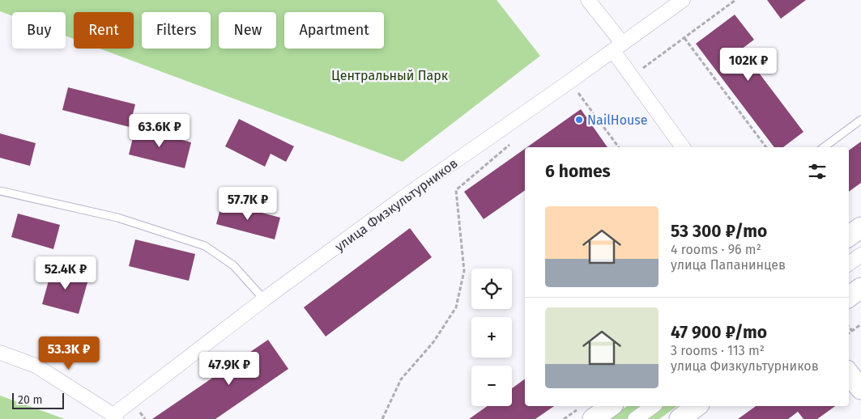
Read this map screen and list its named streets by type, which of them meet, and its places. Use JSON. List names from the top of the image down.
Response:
{
  "streets": {
    "street": ["улица Физкультурников"]
  },
  "parks": ["Центральный Парк"],
  "places": ["NailHouse"],
  "scale_bar": "20 m",
  "page": {
    "chip": [
      "Buy",
      "Rent",
      "Filters",
      "New",
      "Apartment"
    ],
    "price": [
      "102K ₽",
      "63.6K ₽",
      "57.7K ₽",
      "52.4K ₽",
      "53.3K ₽",
      "47.9K ₽"
    ],
    "heading": "6 homes",
    "list": [
      {
        "name": "53 300 ₽/mo",
        "note": "4 rooms · 96 m² · улица Папанинцев"
      },
      {
        "name": "47 900 ₽/mo",
        "note": "3 rooms · 113 m² · улица Физкультурников"
      }
    ],
    "map_buttons": ["+", "−"],
    "scale": "20 m"
  }
}
